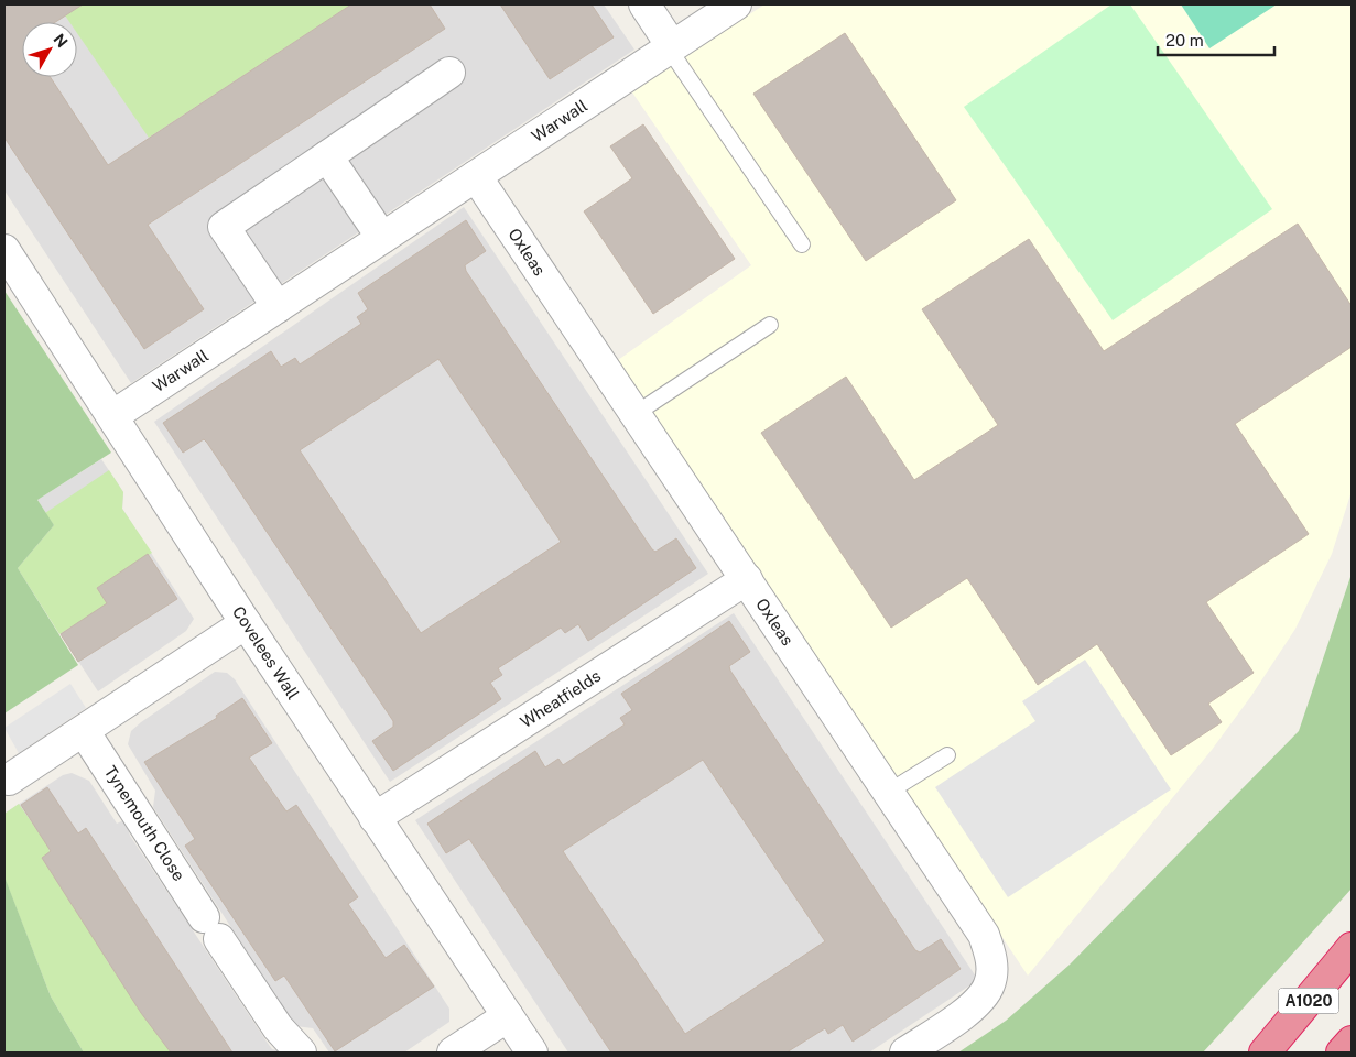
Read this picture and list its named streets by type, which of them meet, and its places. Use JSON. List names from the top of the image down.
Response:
{
  "streets": {
    "highway": ["A1020"],
    "street": [
      "Warwall",
      "Oxleas",
      "Covelees Wall",
      "Wheatfields",
      "Tynemouth Close"
    ]
  },
  "crossings": [
    ["Warwall", "Oxleas"],
    ["Warwall", "Covelees Wall"],
    ["Oxleas", "Wheatfields"],
    ["Covelees Wall", "Wheatfields"]
  ],
  "scale_bar": "20 m",
  "north": "top right"
}
